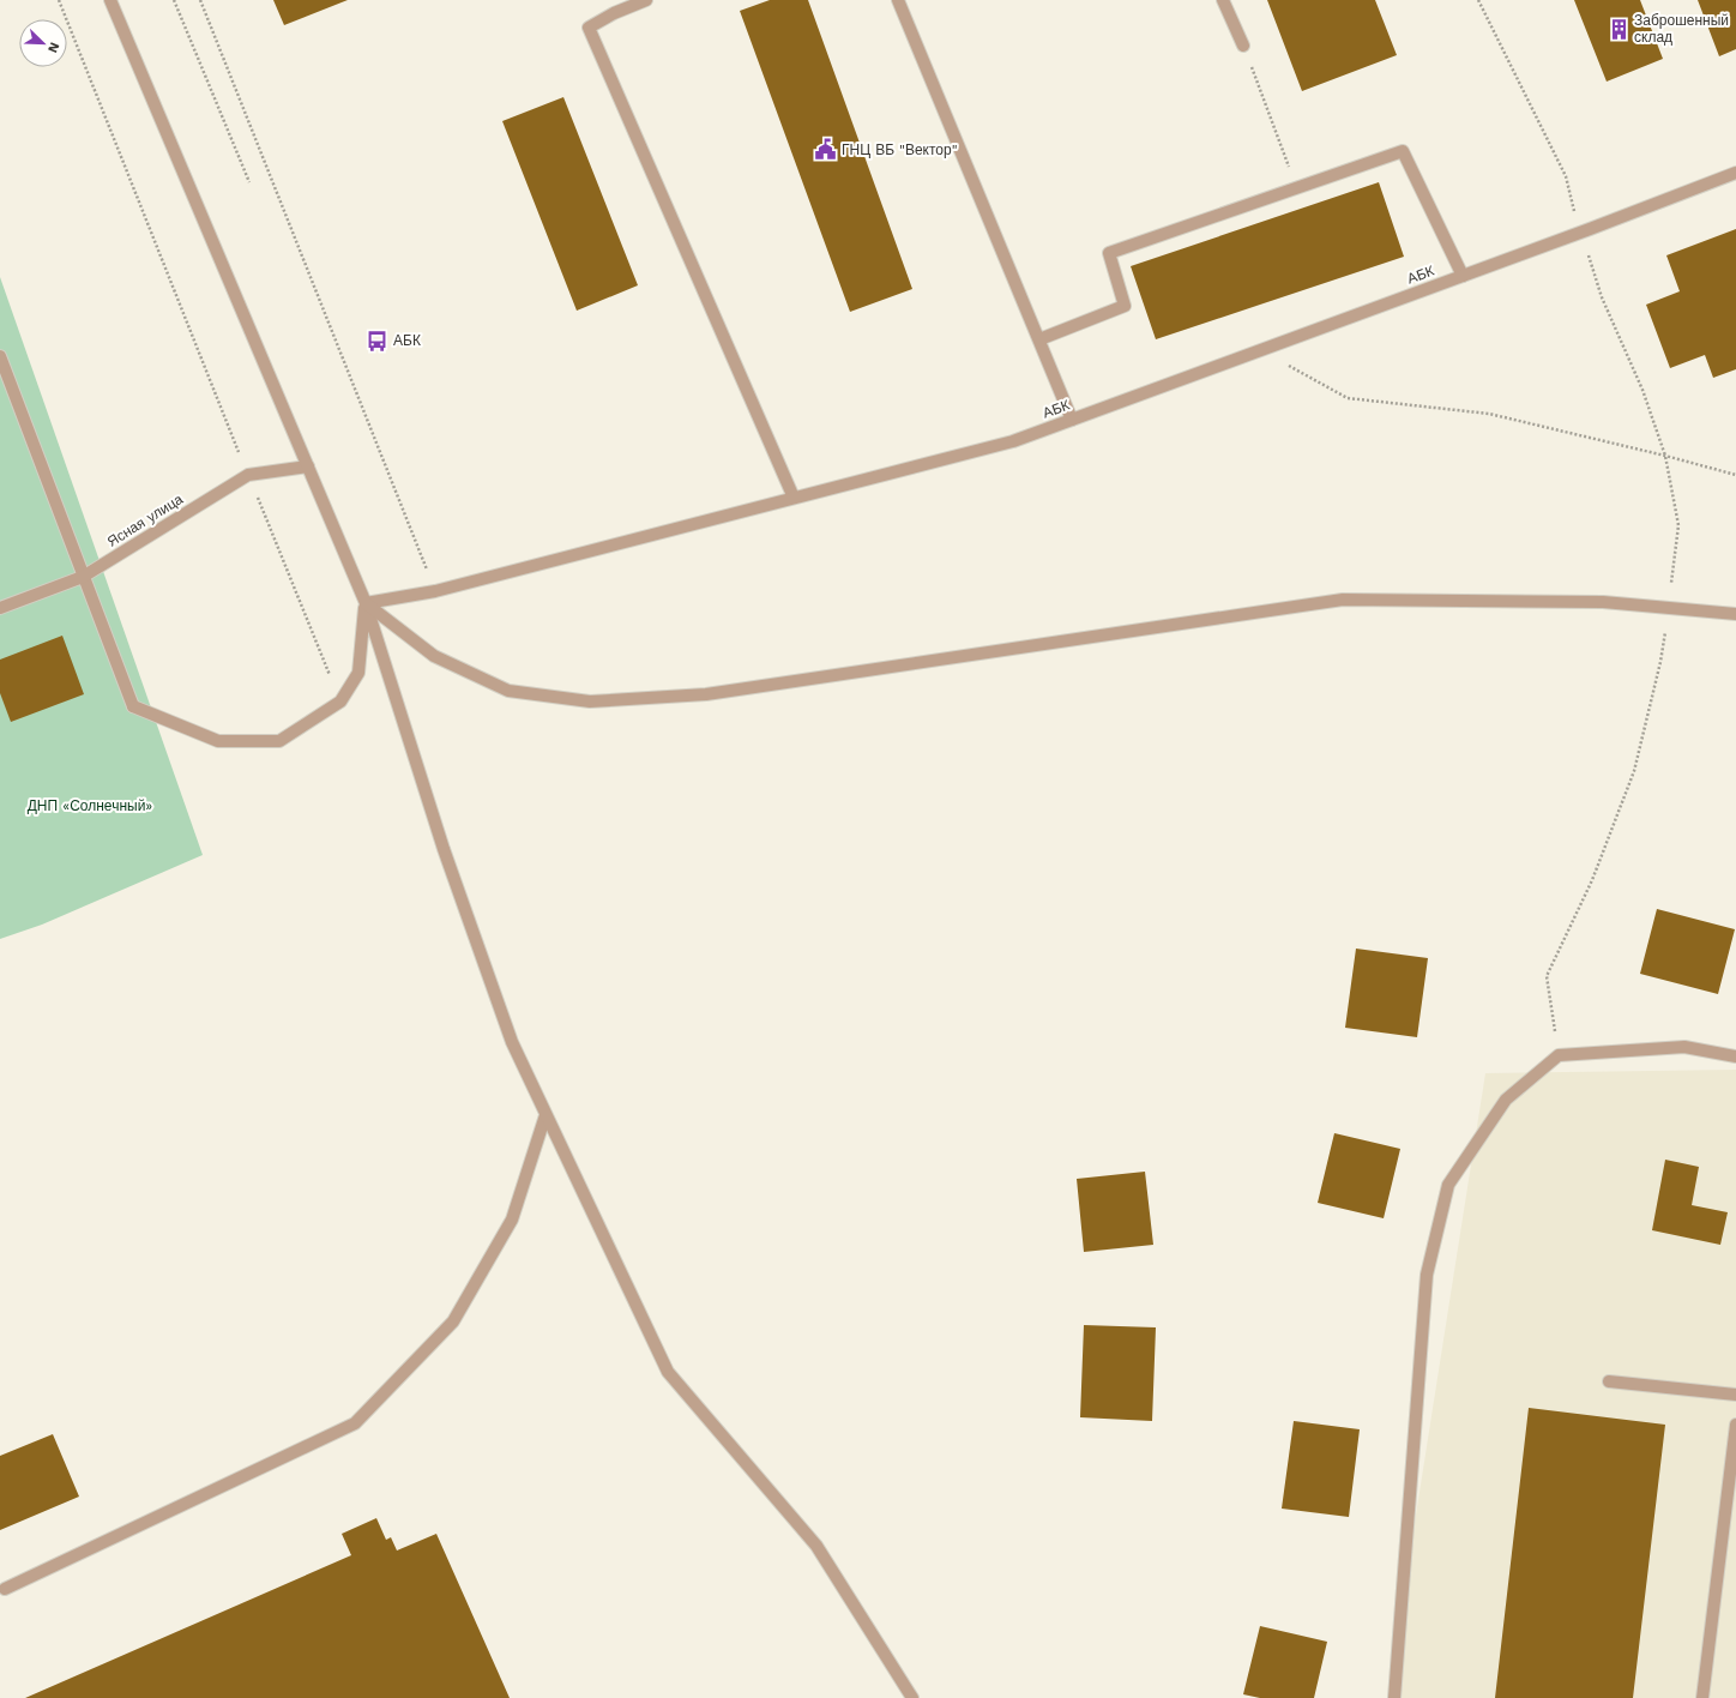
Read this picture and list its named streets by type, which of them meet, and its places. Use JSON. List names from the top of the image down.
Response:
{
  "streets": {
    "street": ["АБК", "Ясная улица"]
  },
  "parks": ["ДНП «Солнечный»"],
  "places": {
    "building": ["Заброшенный склад"],
    "public building": ["ГНЦ ВБ \"Вектор\""],
    "bus stop": ["АБК"]
  },
  "north": "bottom right"
}
